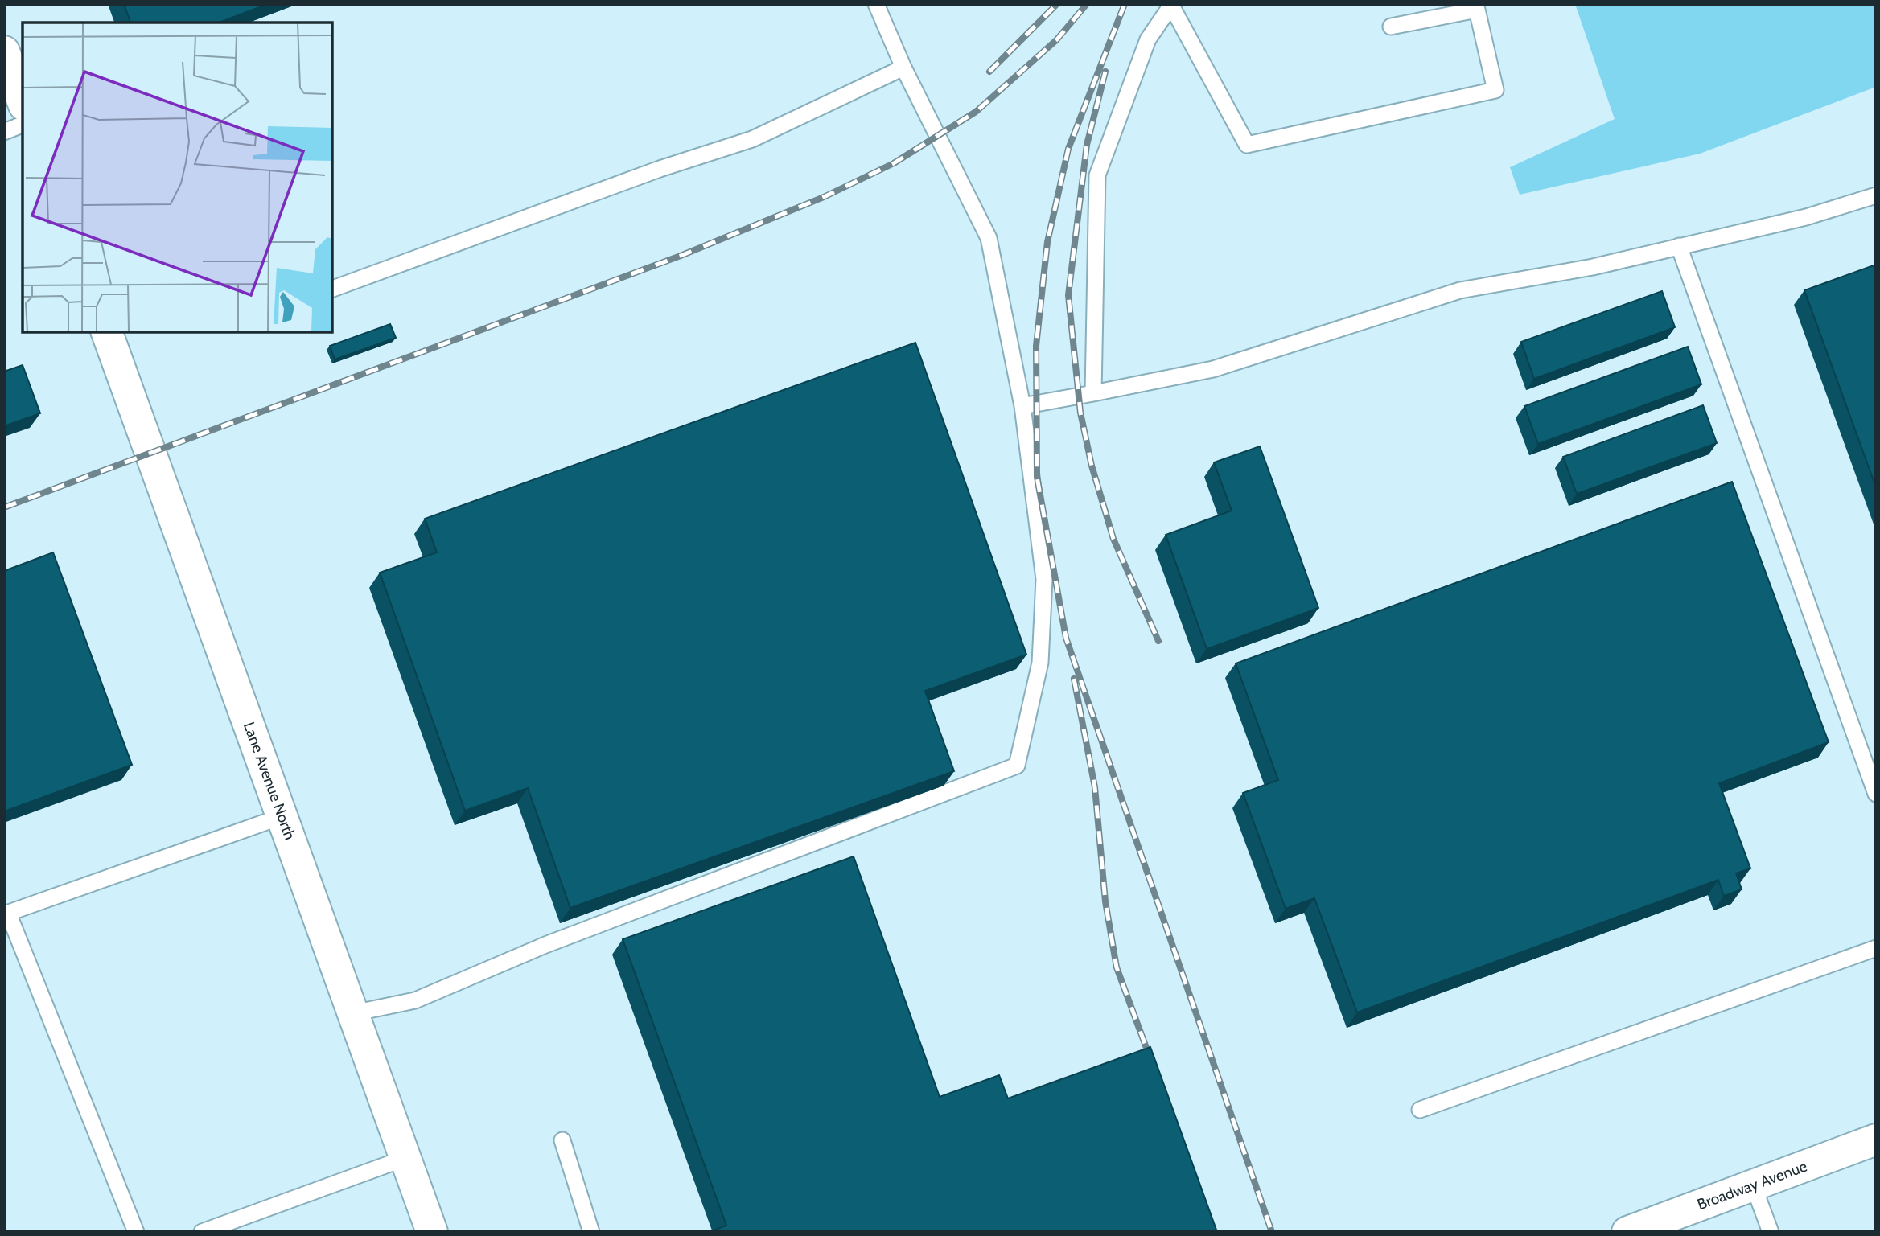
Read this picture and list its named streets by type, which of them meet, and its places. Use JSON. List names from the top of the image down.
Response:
{
  "streets": {
    "main road": ["Lane Avenue North", "Broadway Avenue"]
  }
}
